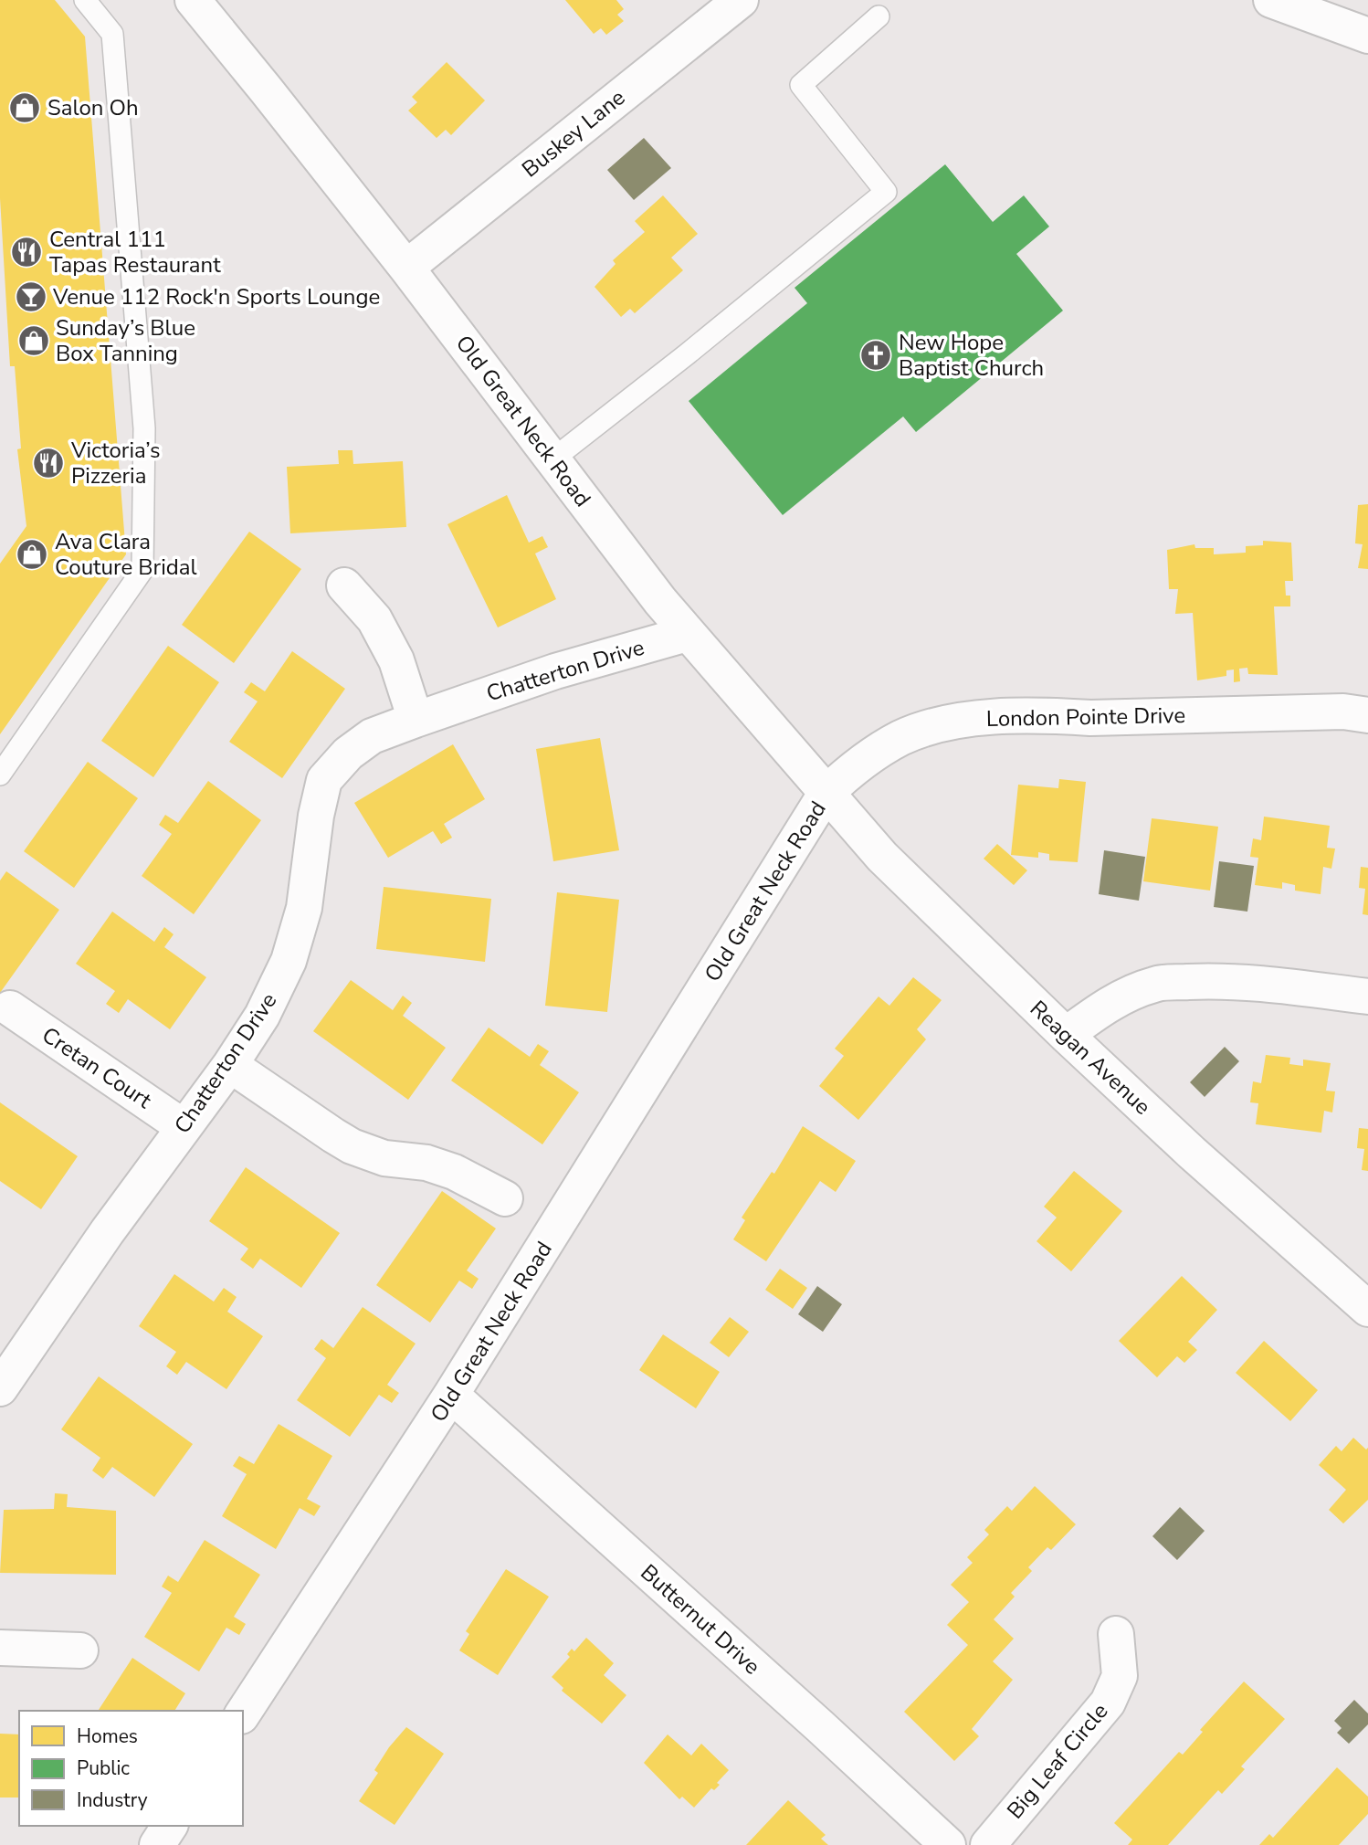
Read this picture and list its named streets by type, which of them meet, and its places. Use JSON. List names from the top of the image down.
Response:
{
  "streets": {
    "street": [
      "Buskey Lane",
      "Old Great Neck Road",
      "Chatterton Drive",
      "London Pointe Drive",
      "Reagan Avenue",
      "Cretan Court",
      "Butternut Drive",
      "Big Leaf Circle"
    ]
  },
  "crossings": [
    ["Buskey Lane", "Old Great Neck Road"],
    ["Old Great Neck Road", "Chatterton Drive"],
    ["Old Great Neck Road", "London Pointe Drive"],
    ["Old Great Neck Road", "Reagan Avenue"],
    ["Old Great Neck Road", "Butternut Drive"],
    ["Chatterton Drive", "Cretan Court"],
    ["London Pointe Drive", "Reagan Avenue"]
  ],
  "places": {
    "shop": ["Salon Oh", "Sunday’s Blue Box Tanning", "Ava Clara Couture Bridal"],
    "restaurant": ["Central 111 Tapas Restaurant", "Victoria’s Pizzeria"],
    "bar": ["Venue 112 Rock'n Sports Lounge"],
    "church": ["New Hope Baptist Church"]
  },
  "legend": ["Homes", "Public", "Industry"]
}
